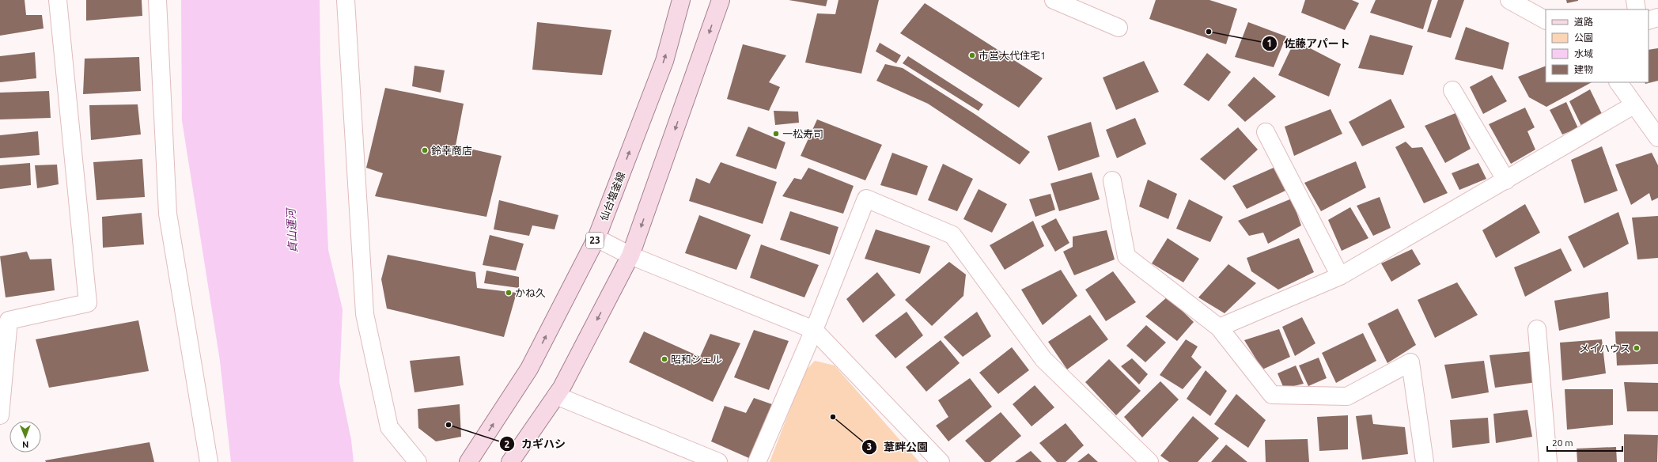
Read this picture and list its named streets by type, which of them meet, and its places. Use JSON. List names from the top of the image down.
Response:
{
  "streets": {
    "main road": ["仙台塩釜線", "23"]
  },
  "water": ["貞山運河"],
  "places": [
    "佐藤アパート",
    "市営大代住宅1",
    "一松寿司",
    "鈴幸商店",
    "かね久",
    "メイハウス",
    "昭和シェル",
    "葦畔公園",
    "カギハシ"
  ],
  "legend": [
    "道路",
    "公園",
    "水域",
    "建物"
  ],
  "scale_bar": "20 m",
  "north": "bottom"
}
